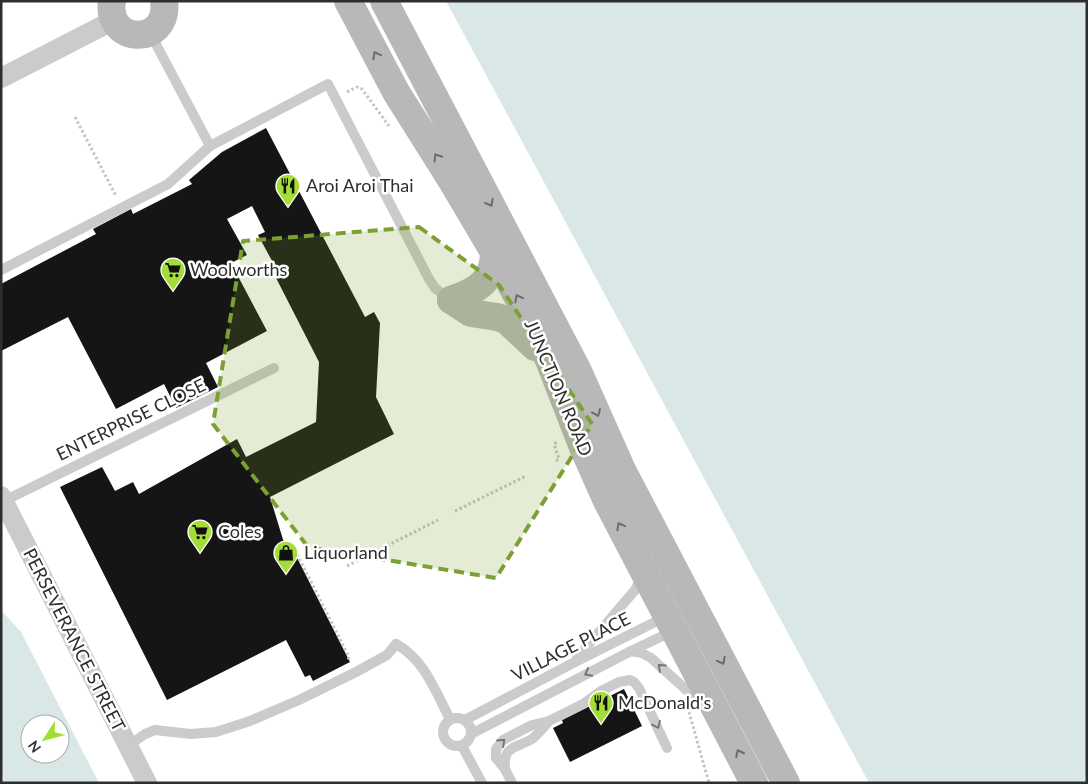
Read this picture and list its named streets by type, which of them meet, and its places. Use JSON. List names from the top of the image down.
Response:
{
  "streets": {
    "main road": ["JUNCTION ROAD"],
    "street": ["PERSEVERANCE STREET"],
    "lane": ["ENTERPRISE CLOSE", "VILLAGE PLACE"]
  },
  "crossings": [
    ["JUNCTION ROAD", "VILLAGE PLACE"],
    ["ENTERPRISE CLOSE", "PERSEVERANCE STREET"]
  ],
  "places": {
    "restaurant": ["Aroi Aroi Thai", "McDonald's"],
    "supermarket": ["Woolworths", "Coles"],
    "shop": ["Liquorland"]
  },
  "north": "bottom left"
}
